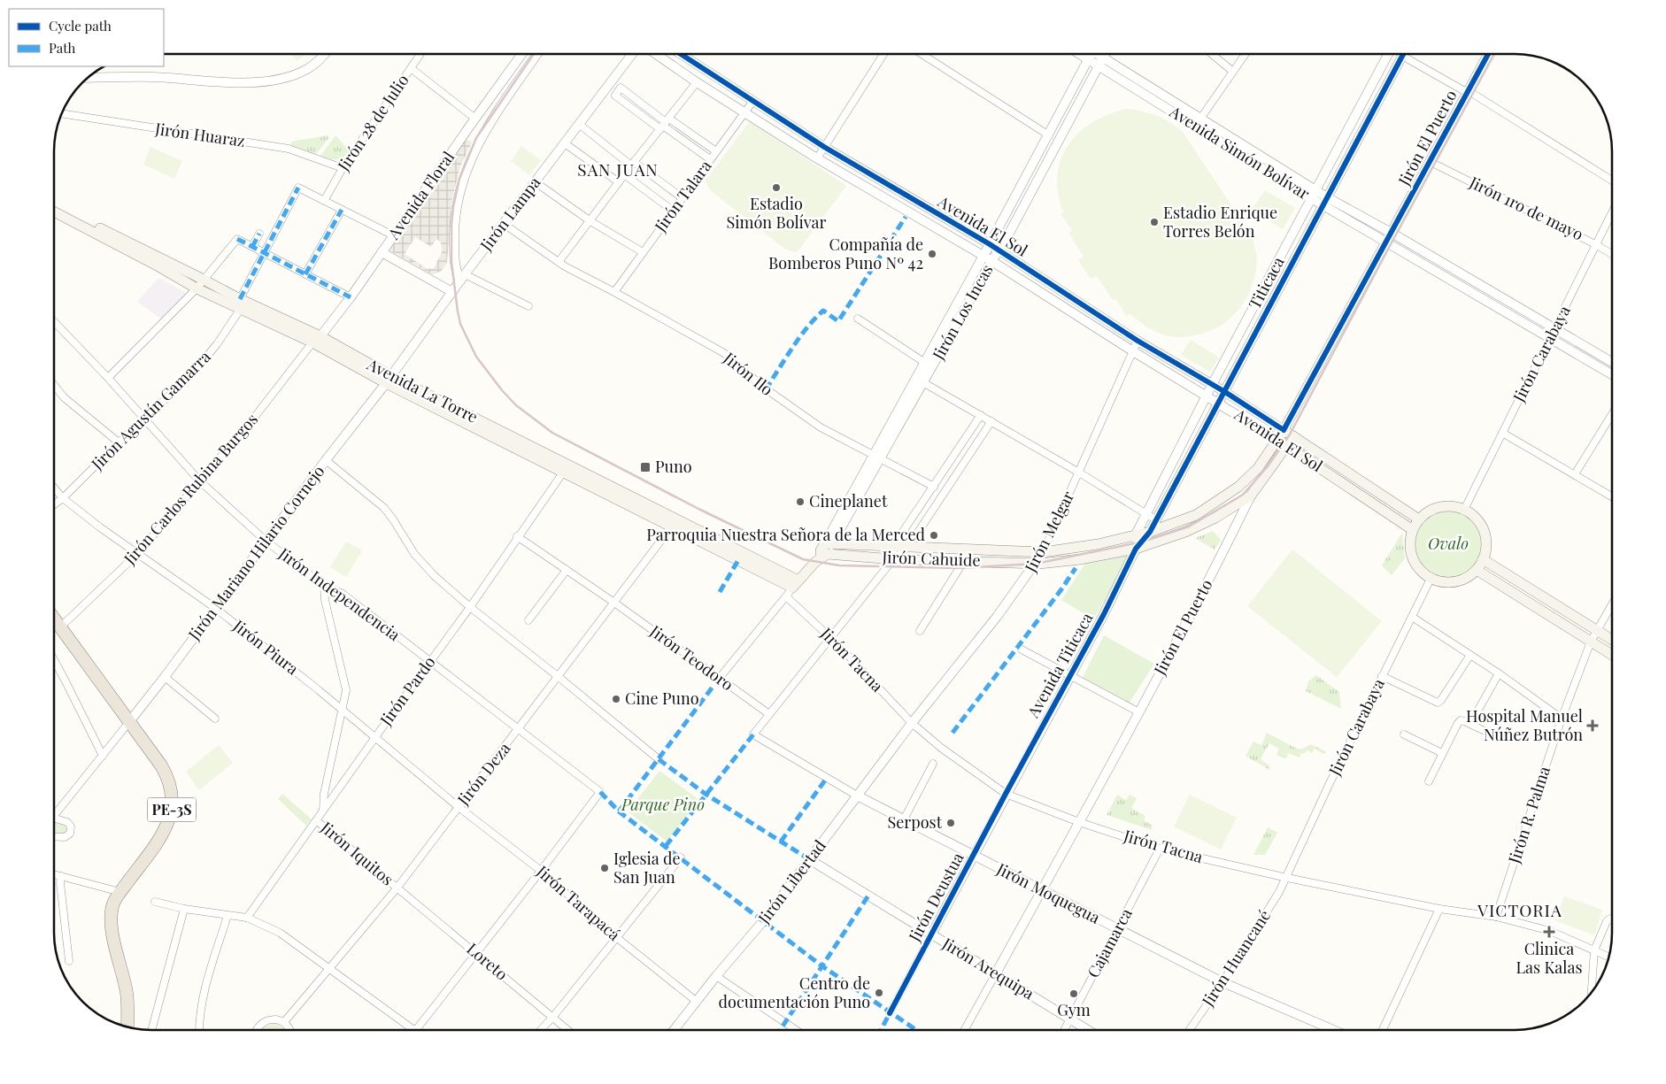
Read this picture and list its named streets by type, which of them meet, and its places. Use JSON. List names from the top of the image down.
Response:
{
  "streets": {
    "highway": ["PE-3S"],
    "main road": [
      "Jirón El Puerto",
      "Avenida El Sol",
      "Avenida La Torre",
      "Jirón Cahuide"
    ],
    "street": [
      "Jirón 28 de Julio",
      "Jirón Huaraz",
      "Avenida Simón Bolívar",
      "Avenida Floral",
      "Jirón Talara",
      "Jirón 1ro de mayo",
      "Jirón Lampa",
      "Titicaca",
      "Jirón Los Incas",
      "Jirón Carabaya",
      "Jirón Ilo",
      "Jirón Agustín Gamarra",
      "Jirón Carlos Rubina Burgos",
      "Jirón Melgar",
      "Jirón Mariano Hilario Cornejo",
      "Jirón Independencia",
      "Jirón Piura",
      "Jirón Teodoro",
      "Jirón Tacna",
      "Avenida Titicaca",
      "Jirón Pardo",
      "Jirón Deza",
      "Jirón R. Palma",
      "Jirón Iquitos",
      "Jirón Libertad",
      "Jirón Moquegua",
      "Jirón Deustua",
      "Jirón Tarapacá",
      "Cajamarca",
      "Jirón Huancané",
      "Loreto",
      "Jirón Arequipa"
    ]
  },
  "crossings": [
    ["Jirón 28 de Julio", "Jirón Huaraz"],
    ["Jirón El Puerto", "Avenida Simón Bolívar"],
    ["Jirón El Puerto", "Jirón 1ro de mayo"],
    ["Jirón El Puerto", "Avenida El Sol"],
    ["Jirón El Puerto", "Jirón Cahuide"],
    ["Jirón El Puerto", "Jirón Tacna"],
    ["Jirón El Puerto", "Jirón Moquegua"],
    ["Jirón El Puerto", "Jirón Arequipa"],
    ["Avenida Simón Bolívar", "Titicaca"],
    ["Avenida Simón Bolívar", "Jirón Los Incas"],
    ["Avenida Simón Bolívar", "Jirón Carabaya"],
    ["Avenida Floral", "Jirón Lampa"],
    ["Avenida Floral", "Avenida La Torre"],
    ["Avenida Floral", "Jirón Carlos Rubina Burgos"],
    ["Jirón Talara", "Avenida El Sol"],
    ["Jirón Talara", "Jirón Ilo"],
    ["Jirón 1ro de mayo", "Jirón Carabaya"],
    ["Jirón Lampa", "Jirón Ilo"],
    ["Jirón Lampa", "Avenida La Torre"],
    ["Jirón Lampa", "Jirón Mariano Hilario Cornejo"],
    ["Avenida El Sol", "Titicaca"],
    ["Avenida El Sol", "Jirón Los Incas"],
    ["Avenida El Sol", "Jirón Carabaya"],
    ["Avenida El Sol", "Jirón Melgar"],
    ["Titicaca", "Jirón Cahuide"],
    ["Titicaca", "Avenida Titicaca"],
    ["Jirón Los Incas", "Jirón Ilo"],
    ["Jirón Los Incas", "Jirón Cahuide"],
    ["Jirón Carabaya", "Jirón Tacna"],
    ["Jirón Carabaya", "Jirón Huancané"],
    ["Avenida La Torre", "Jirón Agustín Gamarra"],
    ["Avenida La Torre", "Jirón Carlos Rubina Burgos"],
    ["Avenida La Torre", "Jirón Mariano Hilario Cornejo"],
    ["Avenida La Torre", "Jirón Tacna"],
    ["Avenida La Torre", "Jirón Pardo"],
    ["Avenida La Torre", "Jirón Deza"],
    ["Jirón Agustín Gamarra", "Jirón Independencia"],
    ["Jirón Agustín Gamarra", "Jirón Piura"],
    ["Jirón Carlos Rubina Burgos", "Jirón Independencia"],
    ["Jirón Carlos Rubina Burgos", "Jirón Piura"],
    ["Jirón Carlos Rubina Burgos", "PE-3S"],
    ["Jirón Melgar", "Jirón Cahuide"],
    ["Jirón Melgar", "Jirón Tacna"],
    ["Jirón Melgar", "Jirón Libertad"],
    ["Jirón Mariano Hilario Cornejo", "Jirón Independencia"],
    ["Jirón Mariano Hilario Cornejo", "Jirón Piura"],
    ["Jirón Mariano Hilario Cornejo", "PE-3S"],
    ["Jirón Cahuide", "Avenida Titicaca"],
    ["Jirón Independencia", "Jirón Pardo"],
    ["Jirón Independencia", "Jirón Deza"],
    ["Jirón Independencia", "Jirón Tarapacá"],
    ["Jirón Piura", "Jirón Pardo"],
    ["Jirón Piura", "Jirón Deza"],
    ["Jirón Piura", "Jirón Tarapacá"],
    ["Jirón Teodoro", "Jirón Pardo"],
    ["Jirón Teodoro", "Jirón Deza"],
    ["Jirón Teodoro", "Jirón Moquegua"],
    ["Jirón Tacna", "Avenida Titicaca"],
    ["Jirón Tacna", "Jirón R. Palma"],
    ["Jirón Tacna", "Jirón Libertad"],
    ["Jirón Tacna", "Jirón Deustua"],
    ["Jirón Tacna", "Cajamarca"],
    ["Jirón Tacna", "Jirón Huancané"],
    ["Avenida Titicaca", "Jirón Deustua"],
    ["Jirón Pardo", "Jirón Iquitos"],
    ["Jirón Deza", "Jirón Iquitos"],
    ["Jirón Deza", "Jirón Tarapacá"],
    ["Jirón Deza", "Loreto"],
    ["Jirón Iquitos", "Loreto"],
    ["Jirón Libertad", "Jirón Moquegua"],
    ["Jirón Libertad", "Jirón Tarapacá"],
    ["Jirón Libertad", "Jirón Arequipa"],
    ["Jirón Moquegua", "Jirón Deustua"],
    ["Jirón Moquegua", "Cajamarca"],
    ["Jirón Moquegua", "Jirón Huancané"],
    ["Jirón Deustua", "Jirón Arequipa"],
    ["Cajamarca", "Jirón Arequipa"]
  ],
  "districts": ["SAN JUAN", "VICTORIA"],
  "parks": ["Ovalo", "Parque Pino"],
  "places": {
    "other": [
      "Estadio Simón Bolívar",
      "Estadio Enrique Torres Belón",
      "Compañía de Bomberos Puno Nº 42",
      "Cineplanet",
      "Parroquia Nuestra Señora de la Merced",
      "Cine Puno",
      "Serpost",
      "Iglesia de San Juan",
      "Centro de documentación Puno",
      "Gym"
    ],
    "transit": ["Puno"],
    "health": ["Hospital Manuel Núñez Butrón", "Clinica Las Kalas"]
  },
  "legend": ["Cycle path", "Path"]
}
